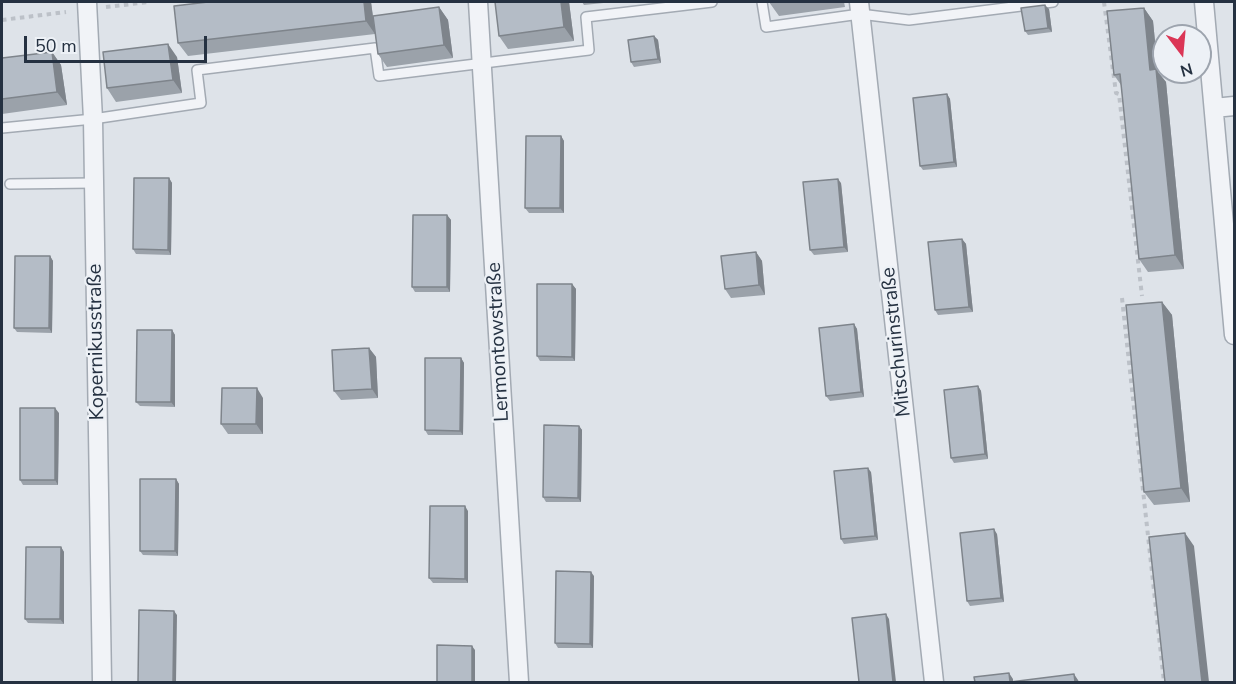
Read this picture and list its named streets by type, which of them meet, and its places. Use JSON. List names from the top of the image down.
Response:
{
  "streets": {
    "street": ["Kopernikusstraße", "Lermontowstraße", "Mitschurinstraße"]
  },
  "scale_bar": "50 m",
  "north": "bottom"
}
